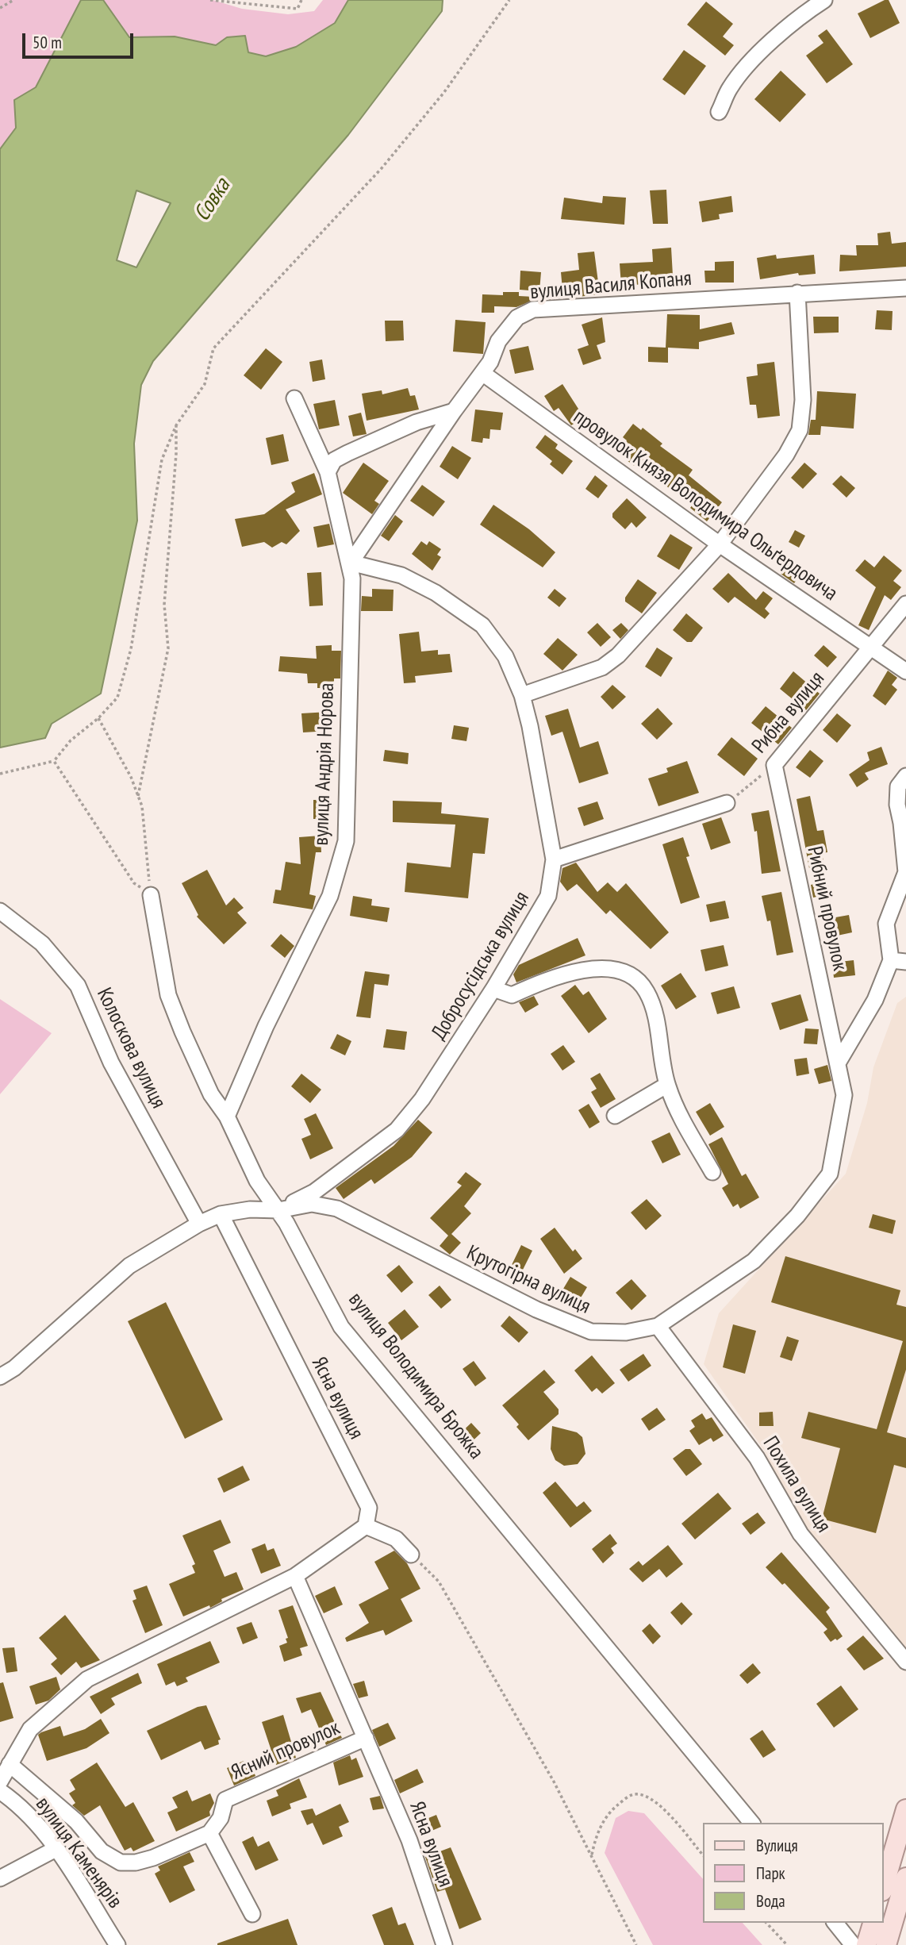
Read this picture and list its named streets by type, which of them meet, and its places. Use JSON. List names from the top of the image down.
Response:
{
  "streets": {
    "street": [
      "вулиця Василя Копаня",
      "провулок Князя Володимира Ольґердовича",
      "Рибна вулиця",
      "вулиця Андрія Норова",
      "Рибний провулок",
      "Добросусідська вулиця",
      "Колоскова вулиця",
      "Крутогірна вулиця",
      "вулиця Володимира Брожка",
      "Ясна вулиця",
      "Похила вулиця",
      "Ясний провулок",
      "вулиця Каменярів"
    ]
  },
  "crossings": [
    ["вулиця Василя Копаня", "провулок Князя Володимира Ольґердовича"],
    ["вулиця Василя Копаня", "вулиця Андрія Норова"],
    ["вулиця Василя Копаня", "Добросусідська вулиця"],
    ["провулок Князя Володимира Ольґердовича", "Рибна вулиця"],
    ["Рибна вулиця", "Рибний провулок"],
    ["вулиця Андрія Норова", "Добросусідська вулиця"],
    ["вулиця Андрія Норова", "вулиця Володимира Брожка"],
    ["Рибний провулок", "Крутогірна вулиця"],
    ["Добросусідська вулиця", "Крутогірна вулиця"],
    ["Добросусідська вулиця", "вулиця Володимира Брожка"],
    ["Колоскова вулиця", "Крутогірна вулиця"],
    ["Крутогірна вулиця", "вулиця Володимира Брожка"],
    ["Крутогірна вулиця", "Ясна вулиця"],
    ["Крутогірна вулиця", "Похила вулиця"],
    ["Ясна вулиця", "Ясний провулок"]
  ],
  "water": ["Совка"],
  "legend": ["Вулиця", "Парк", "Вода"],
  "scale_bar": "50 m"
}
